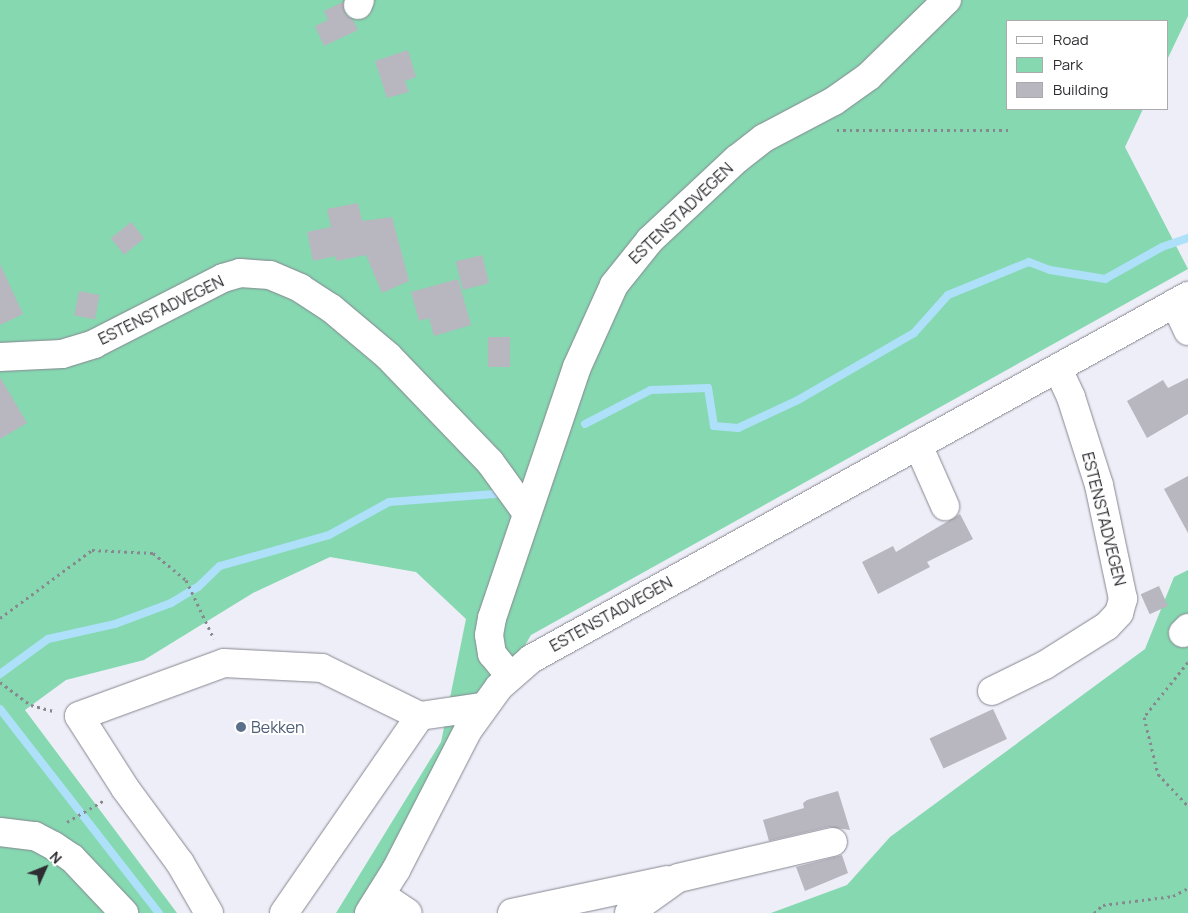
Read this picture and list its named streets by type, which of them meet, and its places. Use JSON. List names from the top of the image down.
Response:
{
  "streets": {
    "street": ["ESTENSTADVEGEN"]
  },
  "places": ["Bekken"],
  "legend": ["Road", "Park", "Building"],
  "north": "top right"
}
